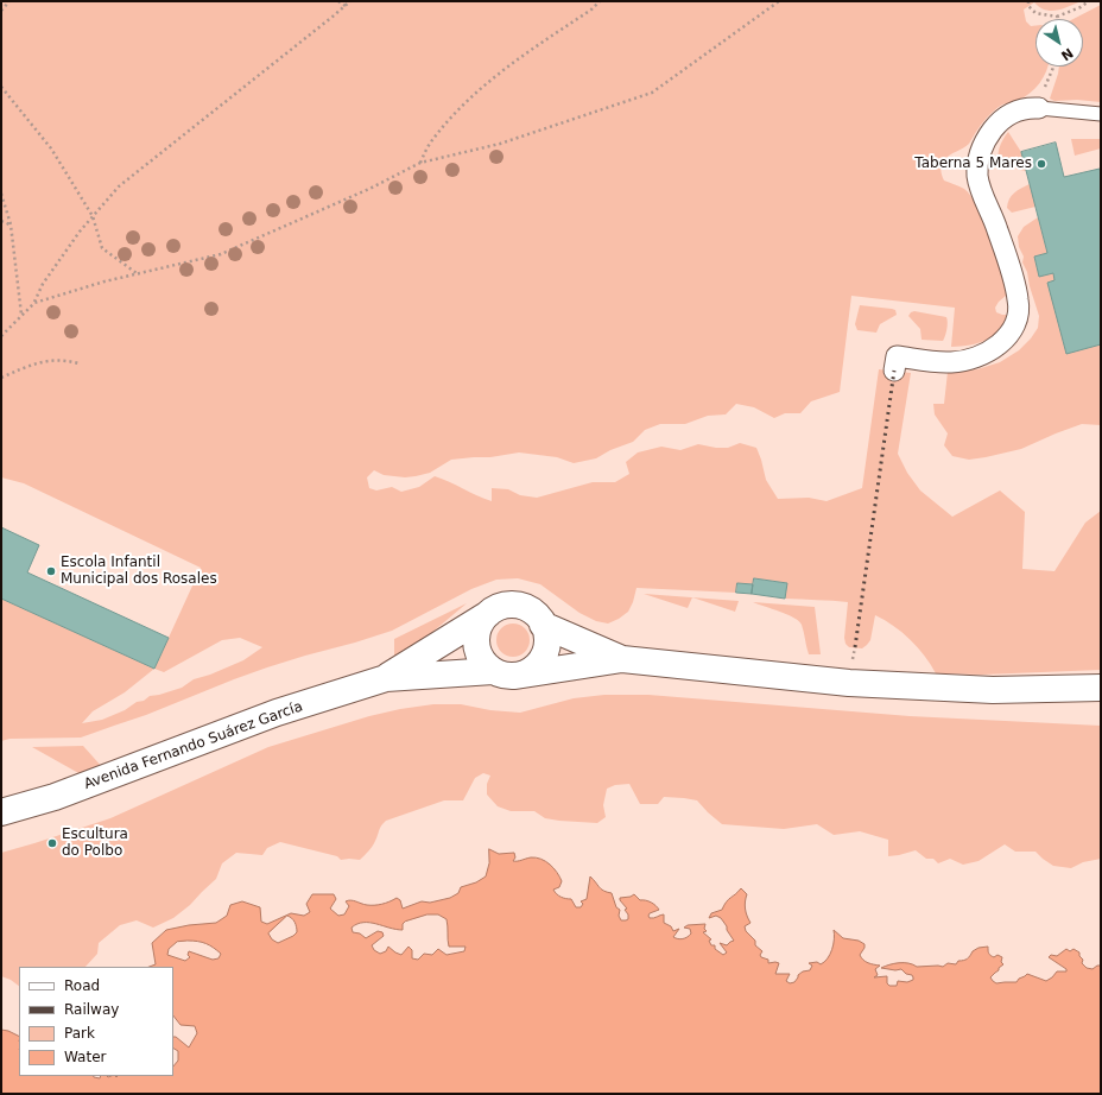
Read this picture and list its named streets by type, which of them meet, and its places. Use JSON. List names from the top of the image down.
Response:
{
  "streets": {
    "street": ["Avenida Fernando Suárez García"]
  },
  "places": ["Taberna 5 Mares", "Escola Infantil Municipal dos Rosales", "Escultura do Polbo"],
  "legend": [
    "Road",
    "Railway",
    "Park",
    "Water"
  ],
  "north": "bottom right"
}
